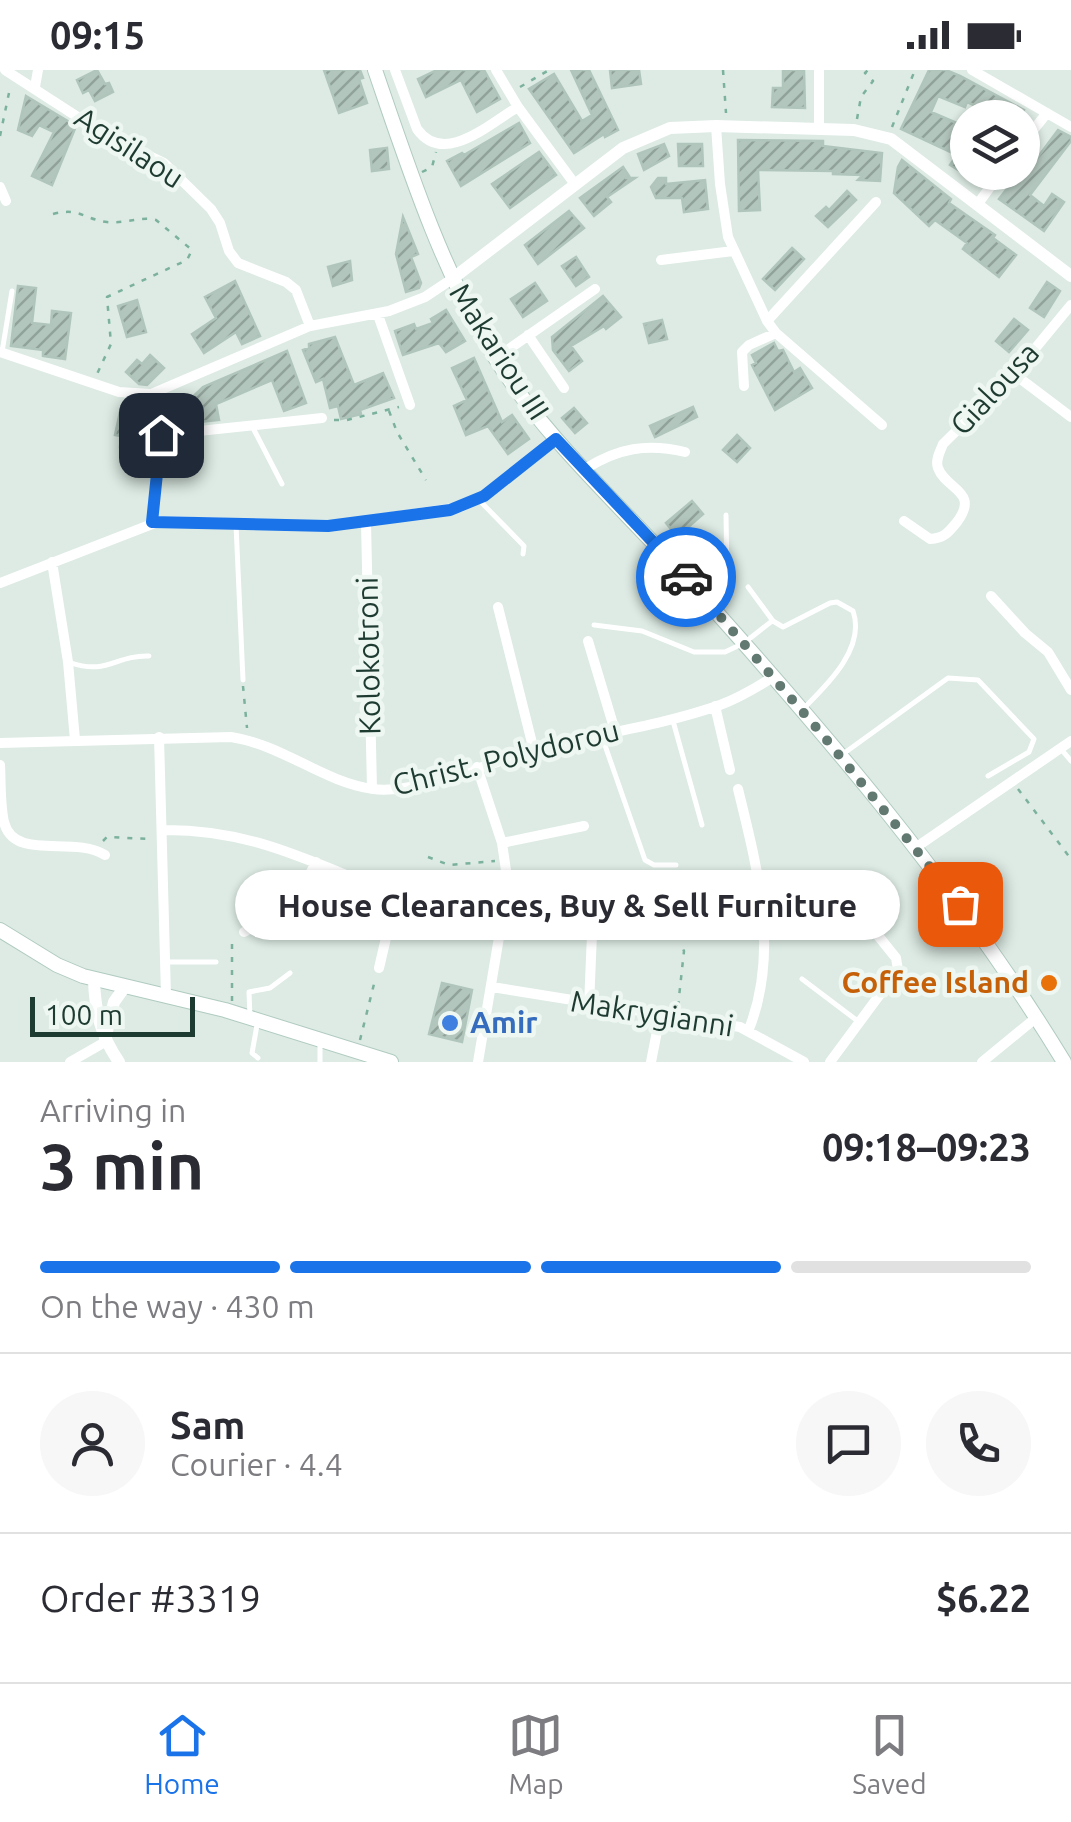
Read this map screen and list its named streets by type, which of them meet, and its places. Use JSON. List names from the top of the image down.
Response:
{
  "streets": {
    "main road": ["Makariou III"],
    "street": [
      "Agisilaou",
      "Gialousa",
      "Kolokotroni",
      "Christ. Polydorou",
      "Makrygianni"
    ]
  },
  "crossings": [
    ["Makariou III", "Christ. Polydorou"],
    ["Kolokotroni", "Christ. Polydorou"]
  ],
  "places": ["House Clearances, Buy & Sell Furniture", "Coffee Island", "Amir"],
  "scale_bar": "100 m",
  "page": {
    "status": "09:15",
    "bubble": "House Clearances, Buy & Sell Furniture",
    "scale": "100 m",
    "heading": ["3 min", "Arriving in", "09:18–09:23"],
    "panel": [
      "Sam",
      "Courier · 4.4",
      "Order #3319",
      "$6.22"
    ],
    "bar": "On the way · 430 m",
    "tabs": ["Home", "Map", "Saved"]
  }
}
